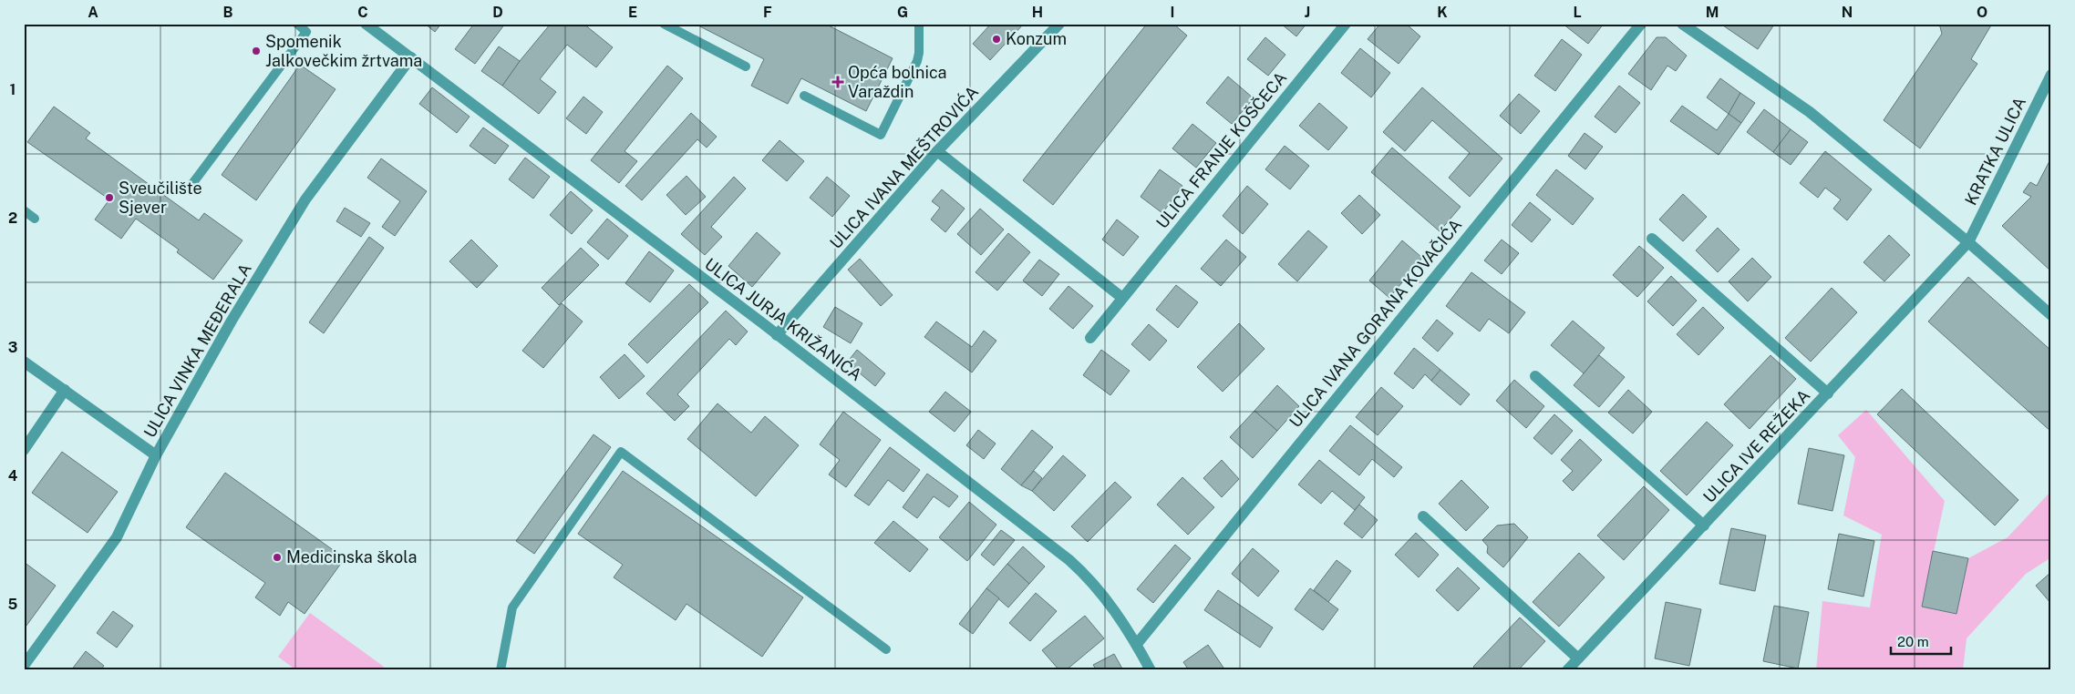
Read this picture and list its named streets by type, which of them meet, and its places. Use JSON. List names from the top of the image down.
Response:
{
  "streets": {
    "street": [
      "ULICA FRANJE KOŠČECA",
      "KRATKA ULICA",
      "ULICA IVANA MEŠTROVIĆA",
      "ULICA JURJA KRIŽANIĆA",
      "ULICA IVANA GORANA KOVAČIĆA",
      "ULICA VINKA MEĐERALA",
      "ULICA IVE REŽEKA"
    ]
  },
  "crossings": [
    ["KRATKA ULICA", "ULICA IVE REŽEKA"],
    ["ULICA IVANA MEŠTROVIĆA", "ULICA JURJA KRIŽANIĆA"],
    ["ULICA JURJA KRIŽANIĆA", "ULICA IVANA GORANA KOVAČIĆA"],
    ["ULICA JURJA KRIŽANIĆA", "ULICA VINKA MEĐERALA"]
  ],
  "places": {
    "other": [
      "Konzum",
      "Spomenik Jalkovečkim žrtvama",
      "Sveučilište Sjever",
      "Medicinska škola"
    ],
    "health": ["Opća bolnica Varaždin"]
  },
  "scale_bar": "20 m",
  "grid": {
    "columns": [
      "A",
      "B",
      "C",
      "D",
      "E",
      "F",
      "G",
      "H",
      "I",
      "J",
      "K",
      "L",
      "M",
      "N",
      "O"
    ],
    "rows": [
      "1",
      "2",
      "3",
      "4",
      "5"
    ]
  }
}
